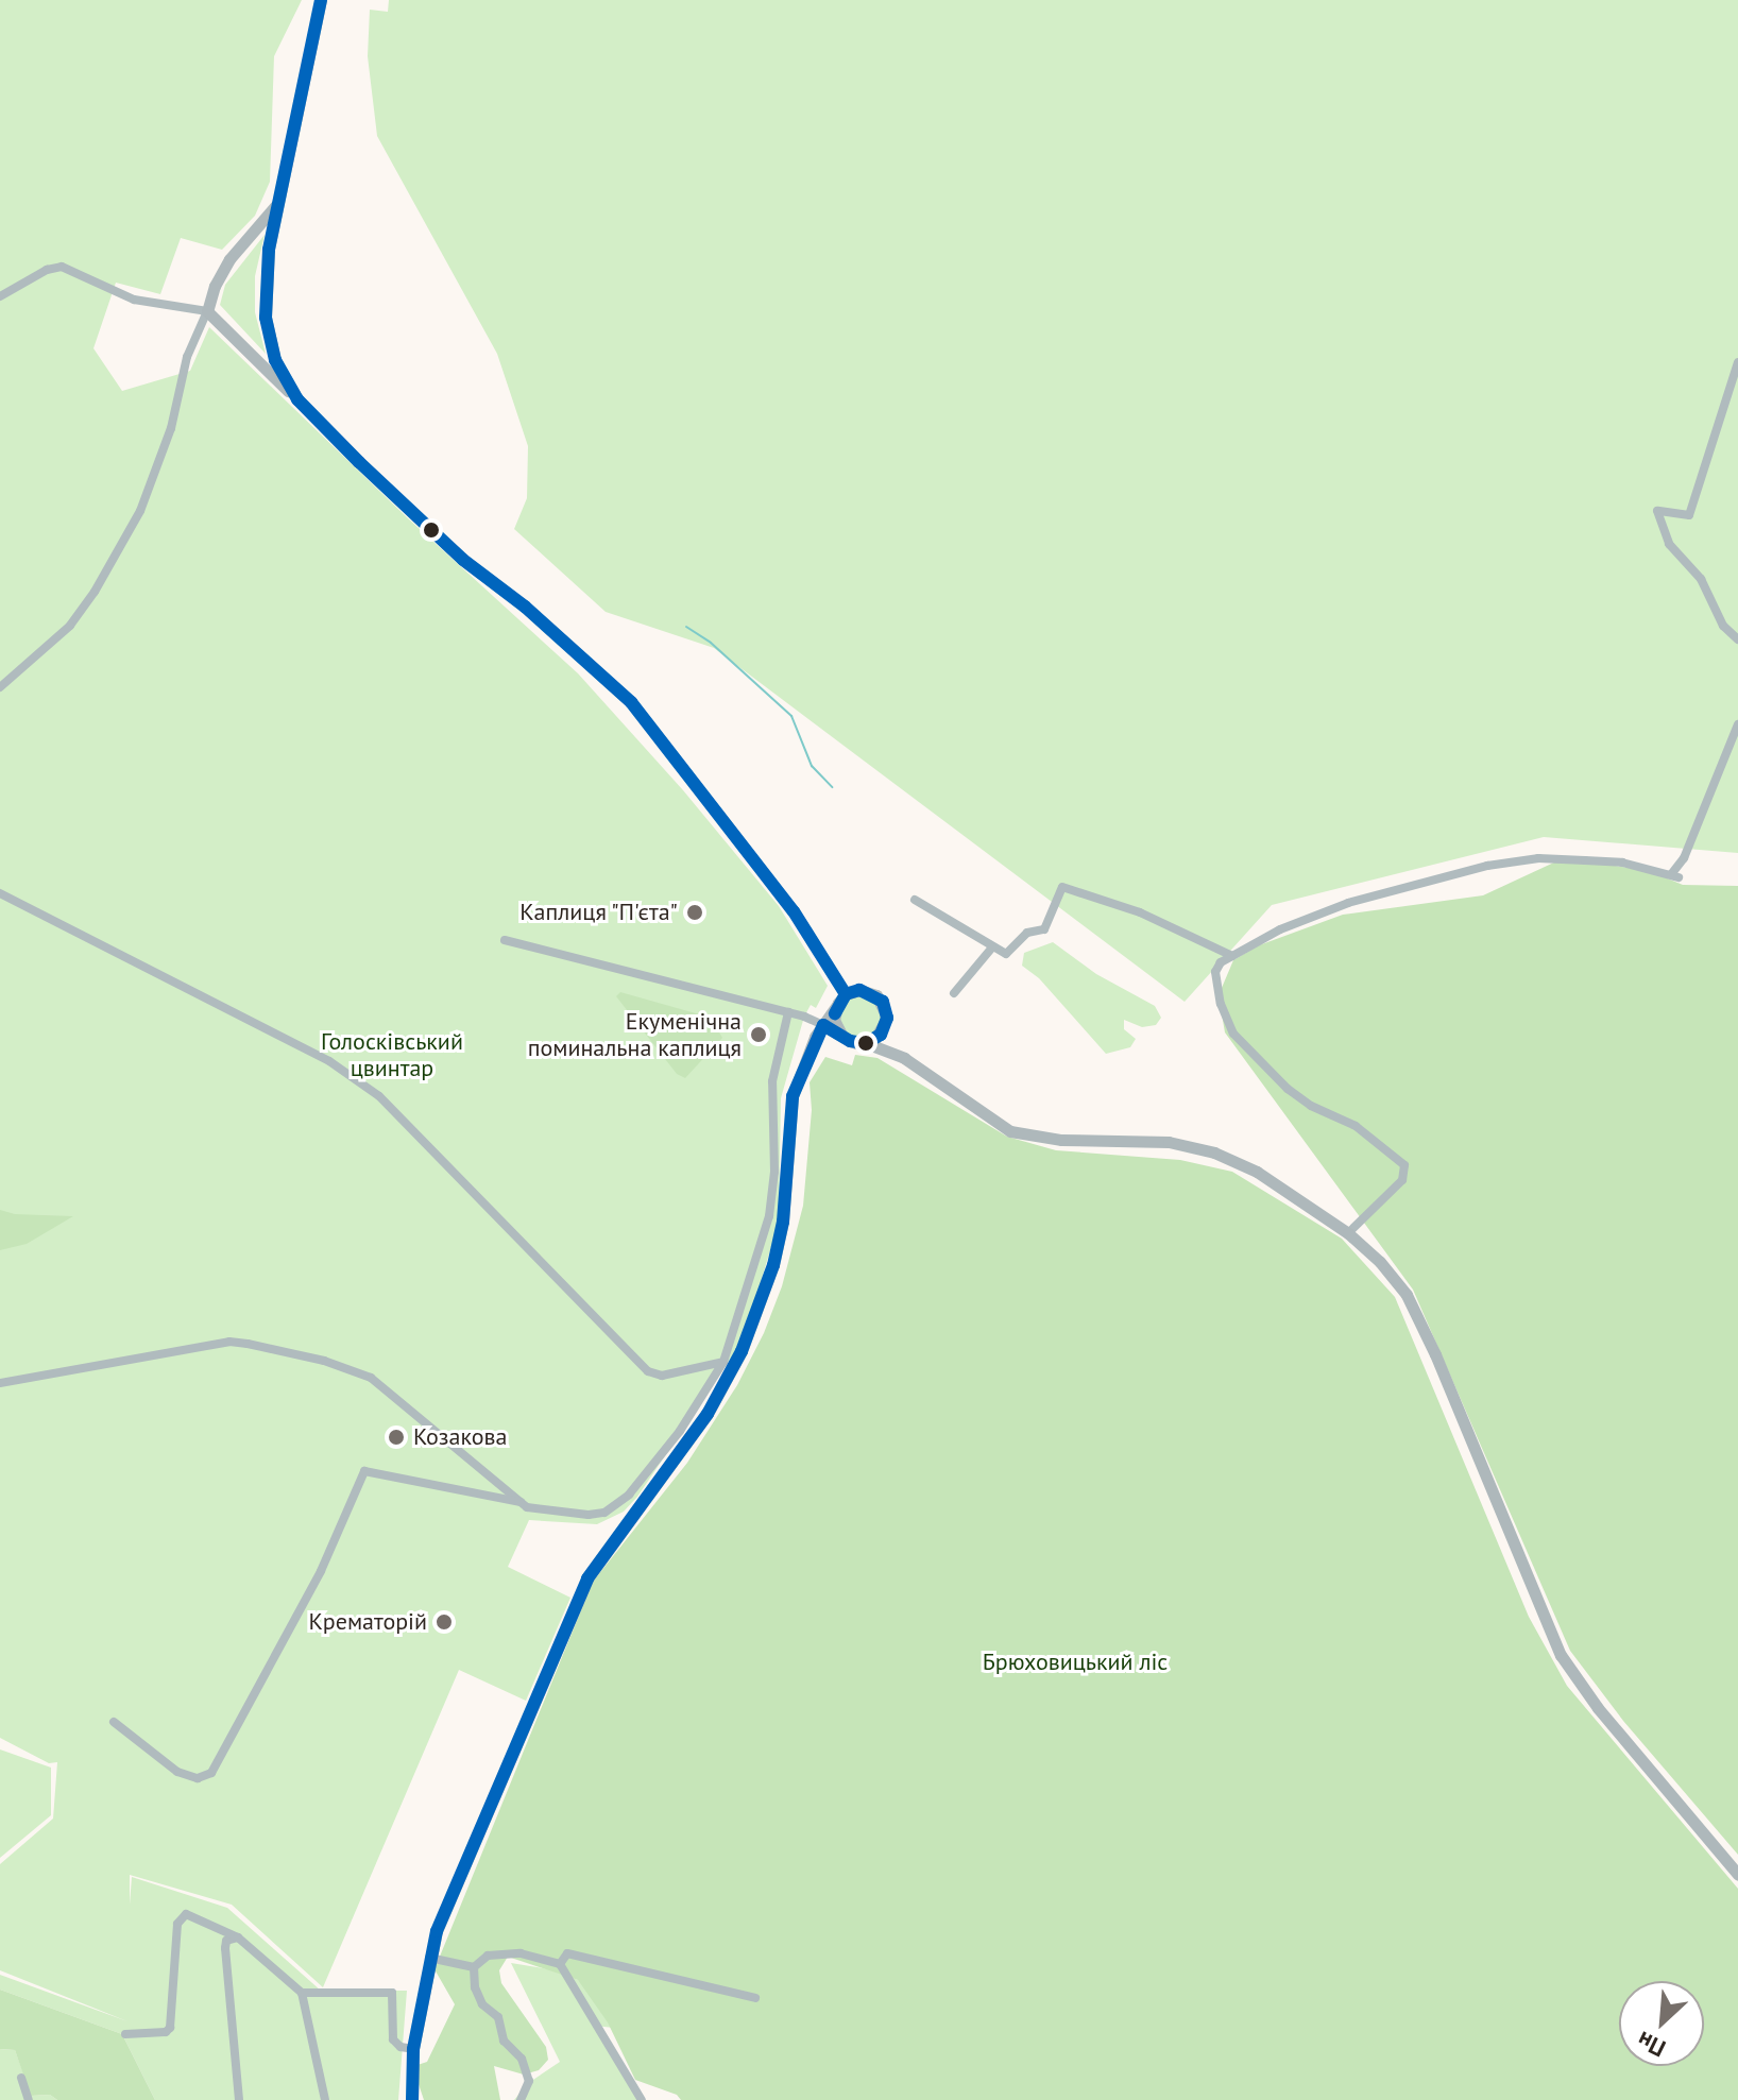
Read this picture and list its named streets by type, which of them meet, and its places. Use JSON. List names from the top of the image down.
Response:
{
  "parks": ["Голосківський цвинтар", "Брюховицький ліс"],
  "places": [
    "Каплиця \"П'єта\"",
    "Екуменічна поминальна каплиця",
    "Козакова",
    "Крематорій"
  ],
  "north": "bottom left"
}
